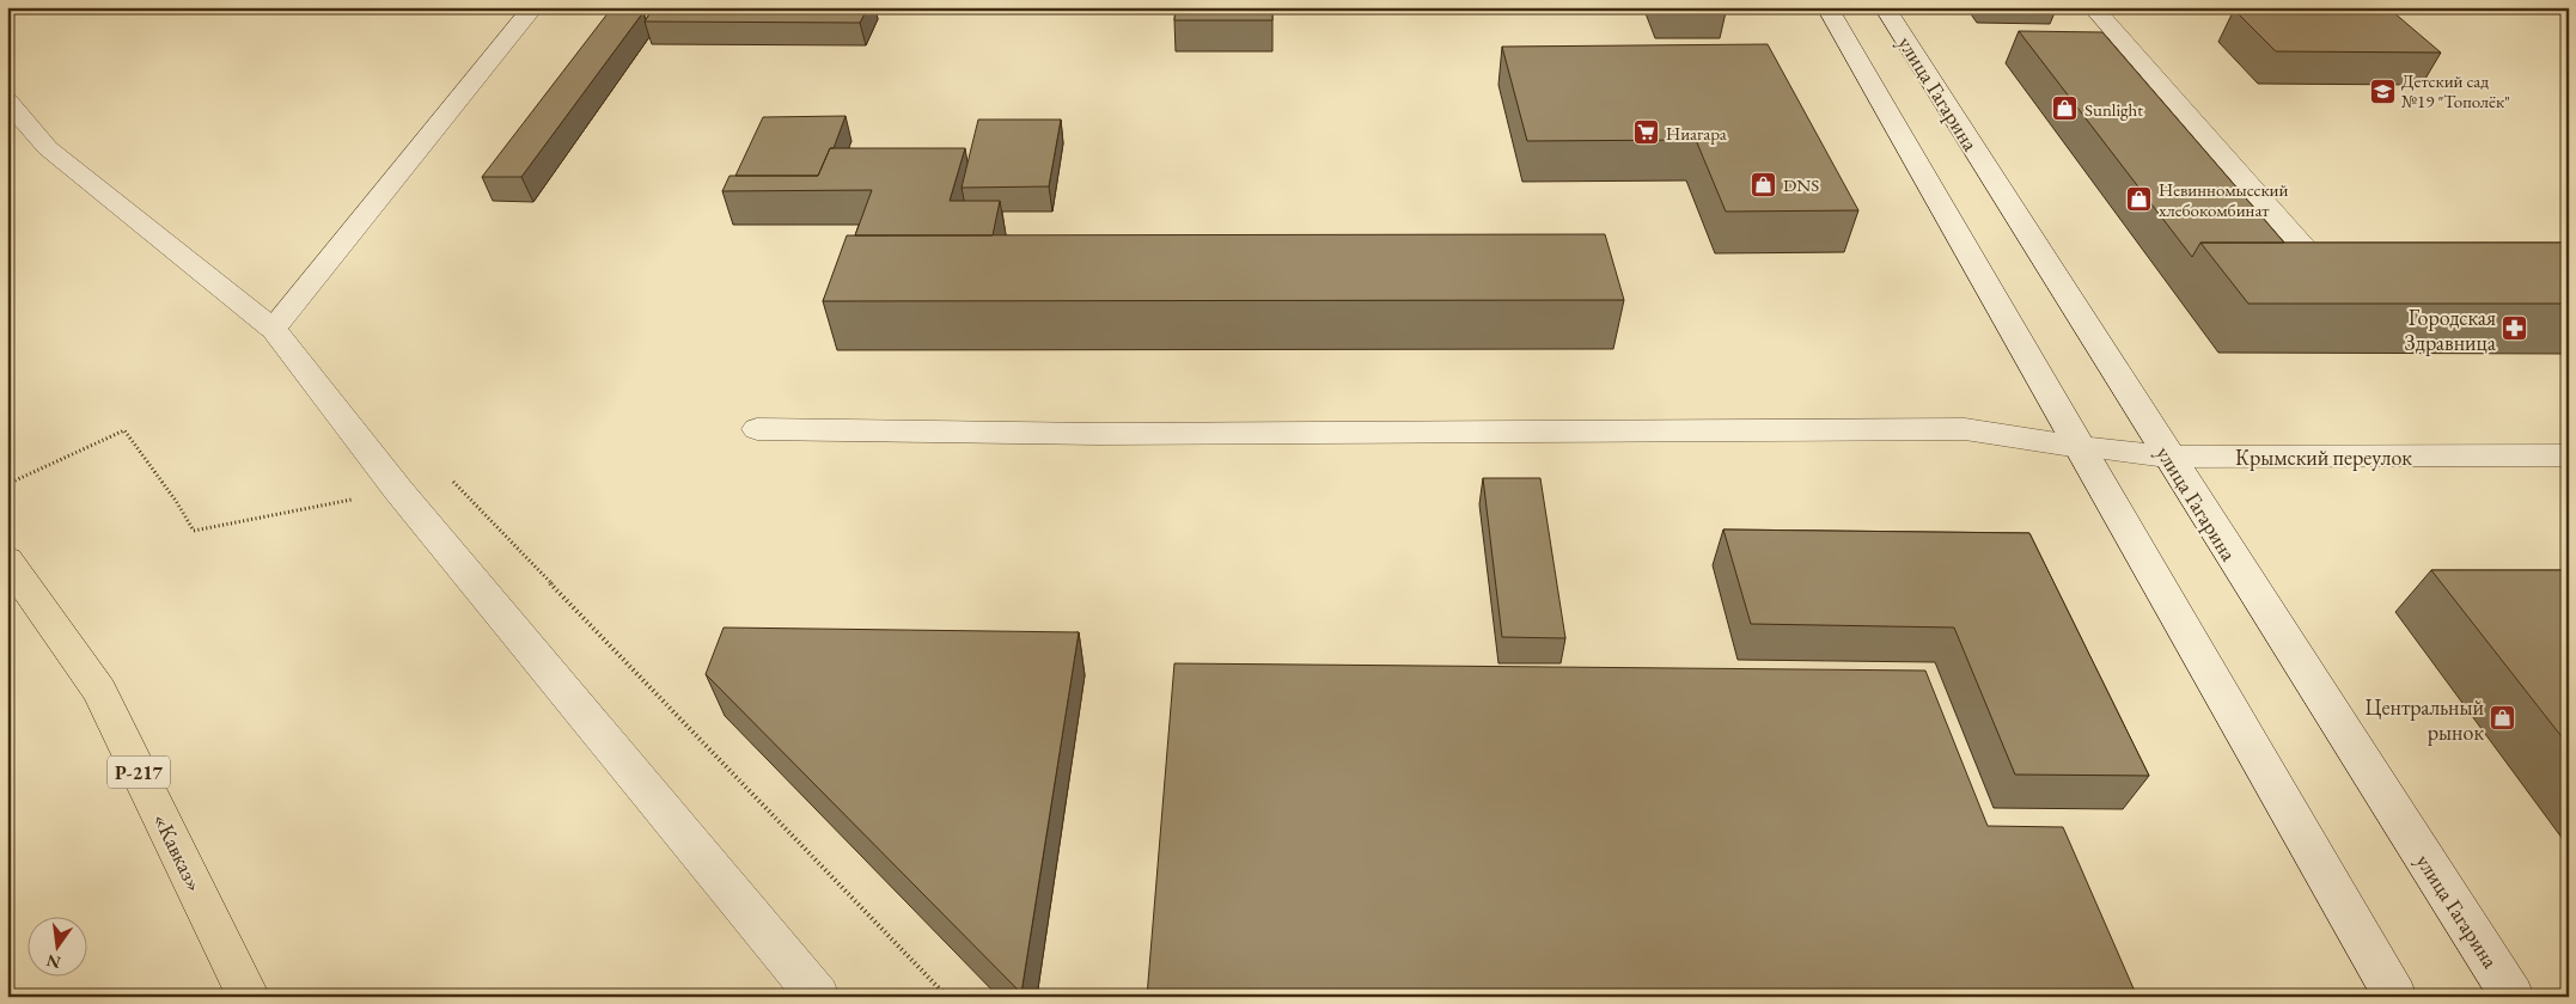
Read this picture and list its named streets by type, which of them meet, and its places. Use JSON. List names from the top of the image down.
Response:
{
  "streets": {
    "highway": ["Р-217", "«Кавказ»"],
    "main road": ["улица Гагарина", "Крымский переулок"]
  },
  "crossings": [
    ["улица Гагарина", "Крымский переулок"]
  ],
  "places": {
    "school or university": ["Детский сад №19 \"Тополёк\""],
    "shop": [
      "Sunlight",
      "DNS",
      "Невинномысский хлебокомбинат",
      "Центральный рынок"
    ],
    "supermarket": ["Ниагара"],
    "pharmacy": ["Городская Здравница"]
  },
  "north": "bottom"
}
